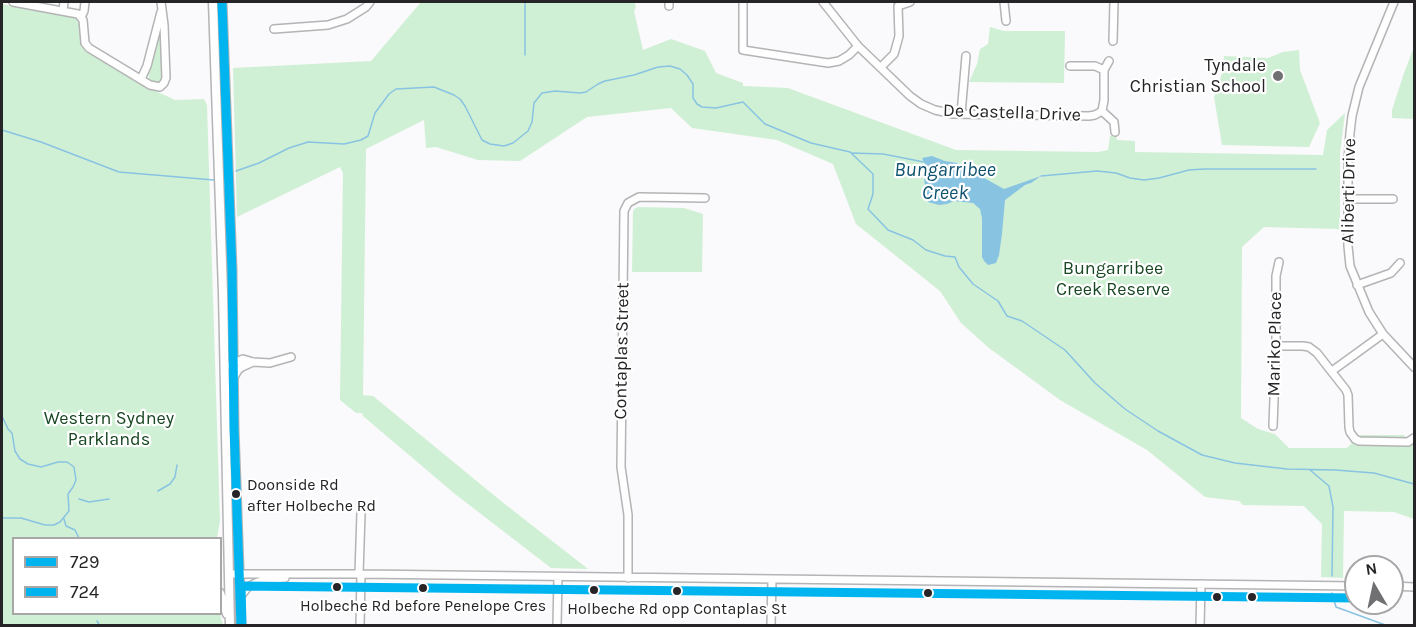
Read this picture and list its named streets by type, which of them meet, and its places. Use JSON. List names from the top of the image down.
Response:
{
  "streets": {
    "street": [
      "De Castella Drive",
      "Aliberti Drive",
      "Mariko Place",
      "Contaplas Street"
    ]
  },
  "water": ["Bungarribee Creek"],
  "parks": ["Bungarribee Creek Reserve", "Western Sydney Parklands"],
  "places": [
    "Tyndale Christian School",
    "Doonside Rd after Holbeche Rd",
    "Holbeche Rd before Penelope Cres",
    "Holbeche Rd opp Contaplas St"
  ],
  "lines": ["transit line 729", "transit line 724"],
  "legend": ["729", "724"],
  "north": "top"
}
